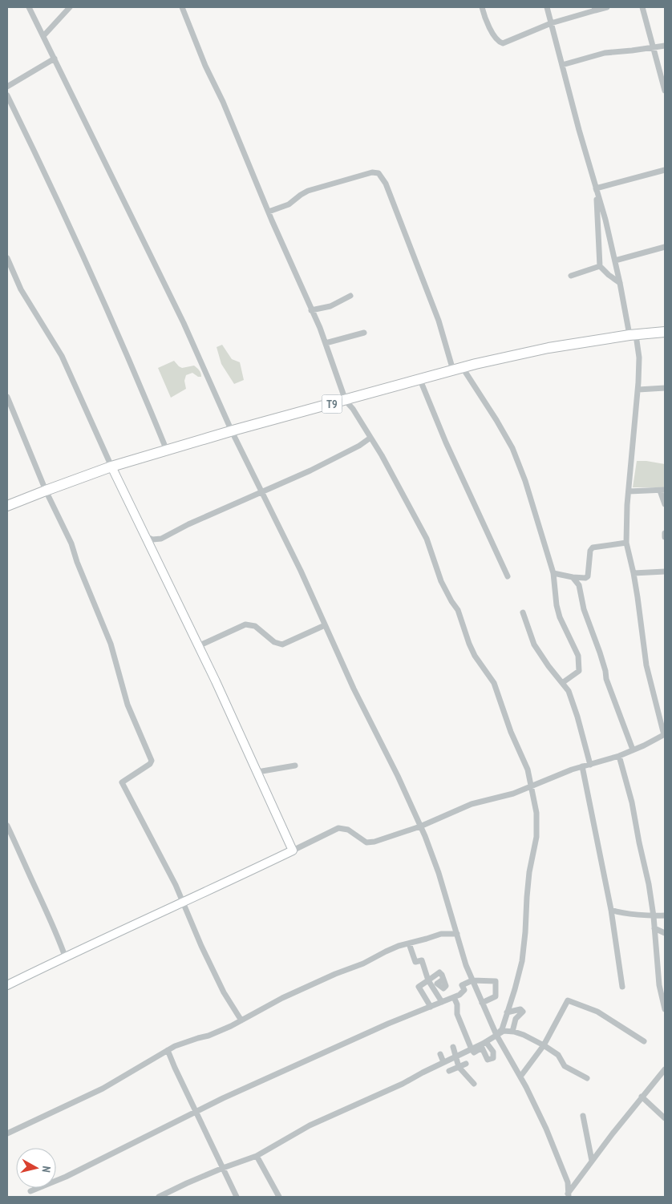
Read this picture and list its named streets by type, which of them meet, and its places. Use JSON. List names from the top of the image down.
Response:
{
  "streets": {
    "highway": ["T9"]
  },
  "north": "right"
}
